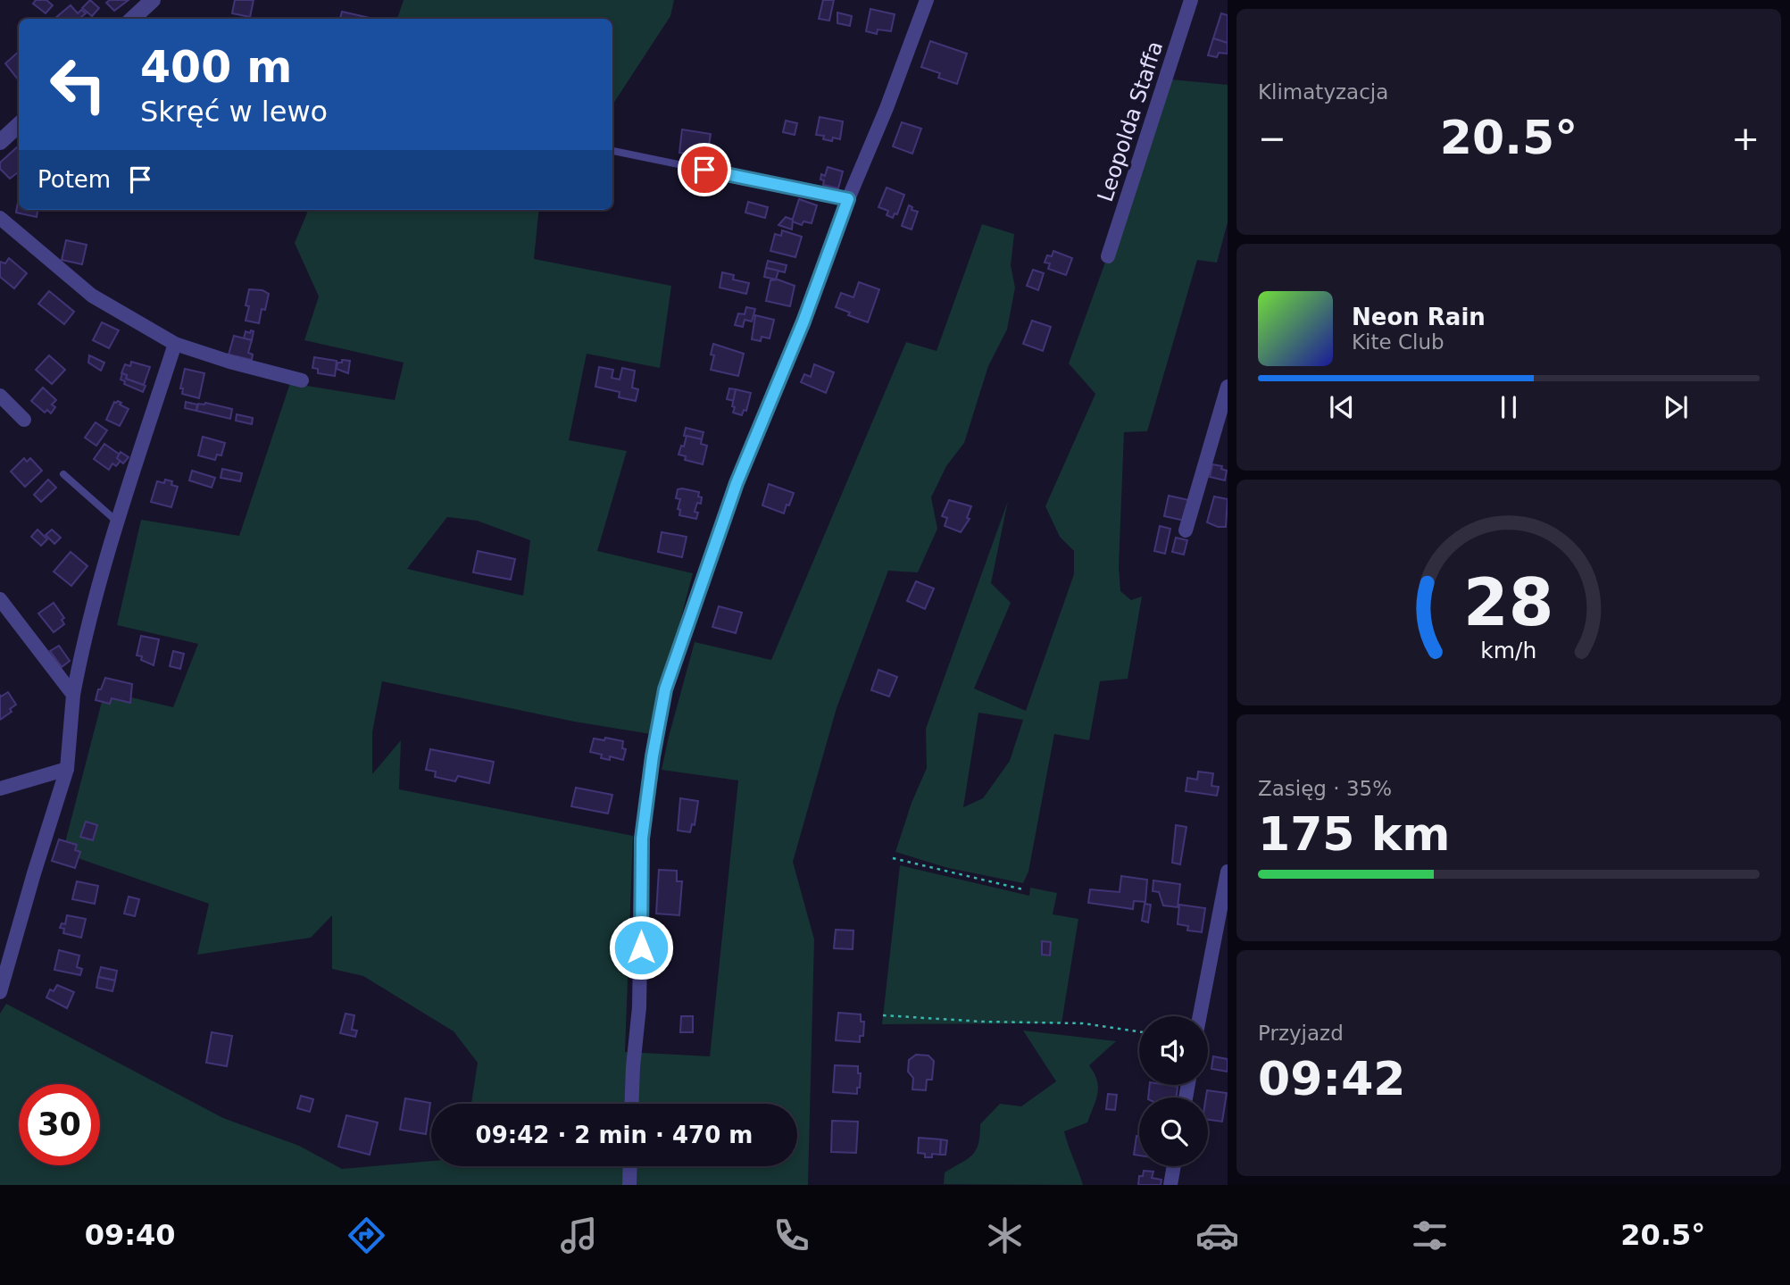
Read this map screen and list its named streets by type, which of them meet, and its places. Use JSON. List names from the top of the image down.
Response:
{
  "streets": {
    "street": ["Leopolda Staffa"]
  },
  "page": {
    "tile": [
      "Klimatyzacja",
      ["Zasięg · 35%", "175 km"],
      ["Przyjazd", "09:42"]
    ],
    "turn": ["400 m", "Skręć w lewo"],
    "heat": ["−", "20.5°", "+"],
    "then": "Potem",
    "song": ["Neon Rain", "Kite Club"],
    "limit": "30",
    "trip": "09:42 · 2 min · 470 m",
    "tabs": ["09:40", "20.5°"],
    "gauge": ["28", "km/h"]
  }
}
